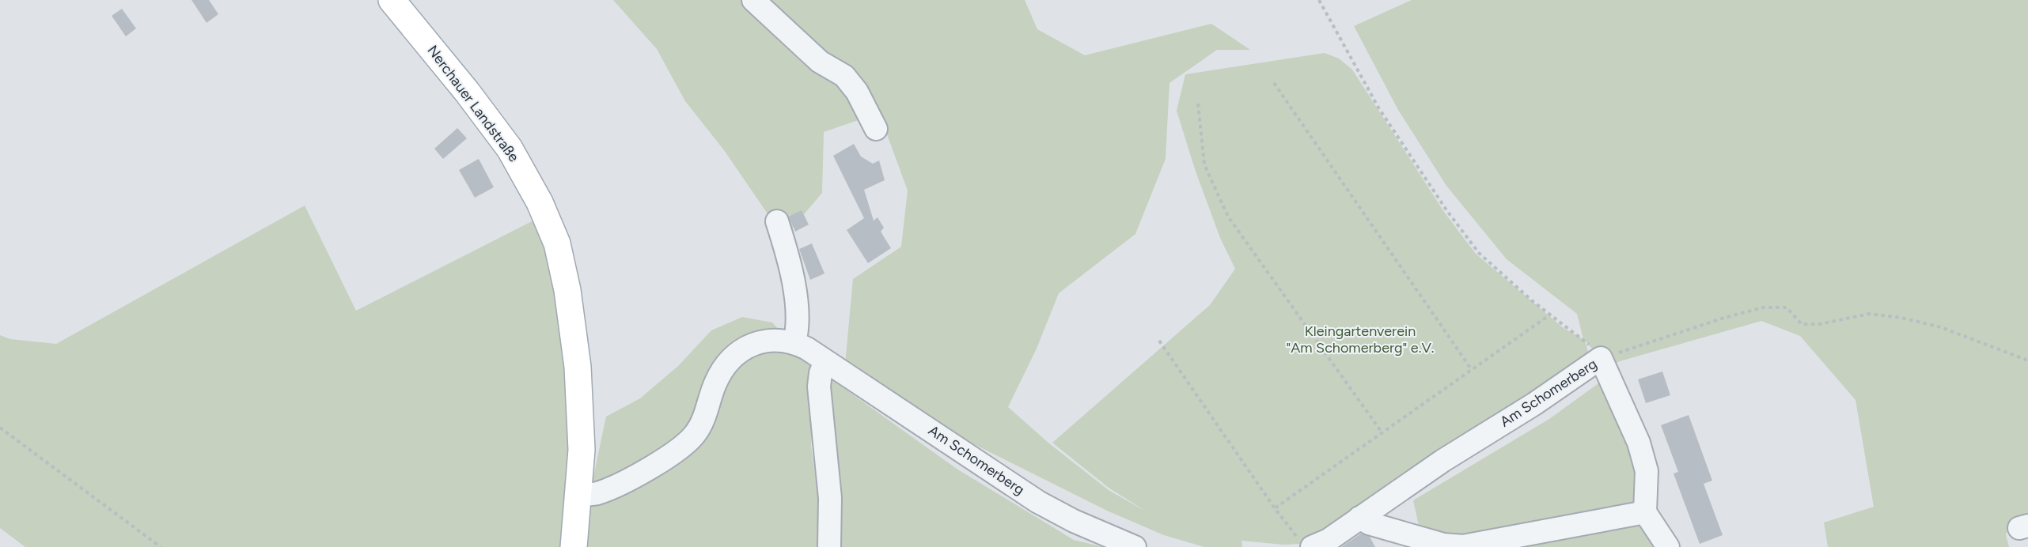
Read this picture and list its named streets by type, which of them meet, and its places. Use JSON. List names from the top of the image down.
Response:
{
  "streets": {
    "main road": ["Nerchauer Landstraße"],
    "street": ["Am Schomerberg"]
  },
  "crossings": [
    ["Nerchauer Landstraße", "Am Schomerberg"]
  ],
  "parks": ["Kleingartenverein \"Am Schomerberg\" e.V."]
}
